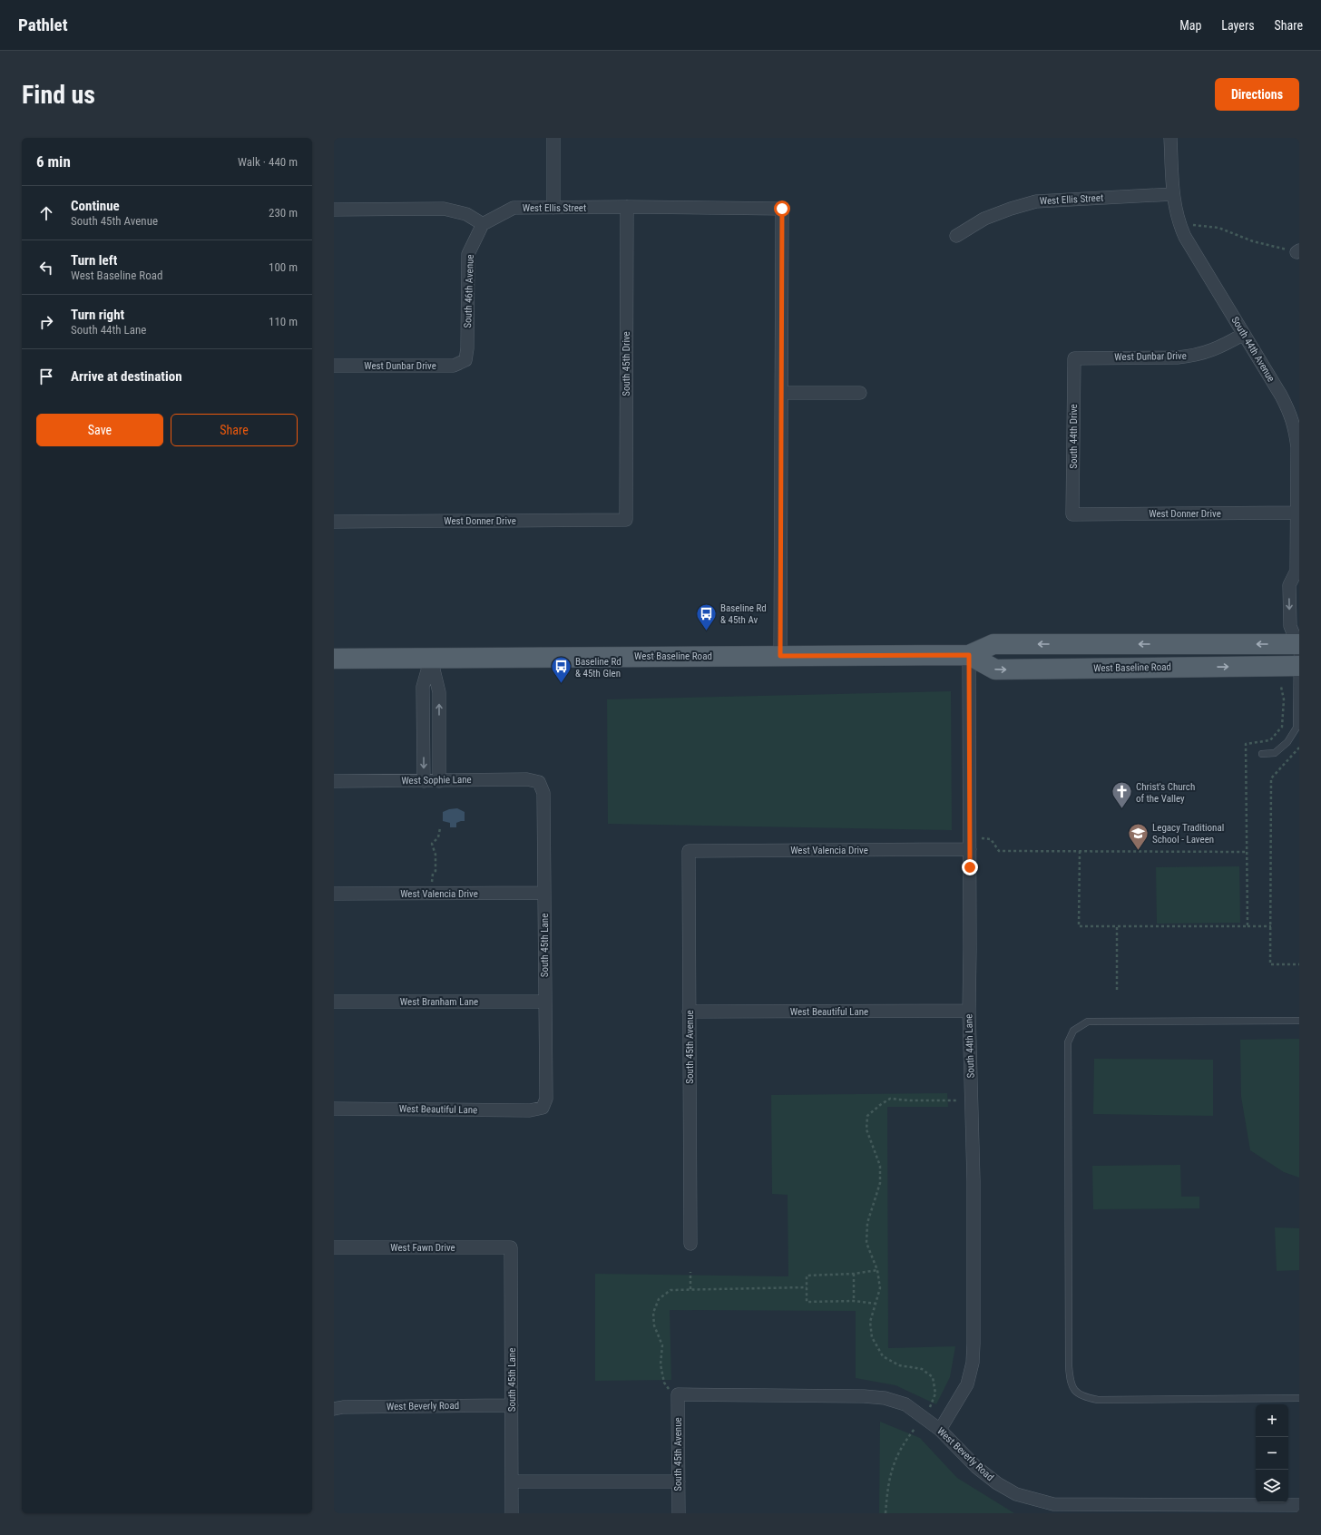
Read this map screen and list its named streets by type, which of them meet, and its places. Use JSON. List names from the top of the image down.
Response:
{
  "streets": {
    "main road": ["West Baseline Road"],
    "street": [
      "West Ellis Street",
      "South 46th Avenue",
      "South 44th Avenue",
      "West Dunbar Drive",
      "South 45th Drive",
      "South 44th Drive",
      "West Donner Drive",
      "West Sophie Lane",
      "West Valencia Drive",
      "South 45th Lane",
      "West Branham Lane",
      "West Beautiful Lane",
      "South 44th Lane",
      "South 45th Avenue",
      "West Fawn Drive",
      "West Beverly Road"
    ]
  },
  "crossings": [
    ["West Ellis Street", "South 46th Avenue"],
    ["West Ellis Street", "South 44th Avenue"],
    ["West Ellis Street", "South 45th Drive"],
    ["South 46th Avenue", "West Dunbar Drive"],
    ["South 44th Avenue", "West Dunbar Drive"],
    ["South 44th Avenue", "West Donner Drive"],
    ["South 44th Avenue", "West Baseline Road"],
    ["West Dunbar Drive", "South 44th Drive"],
    ["South 45th Drive", "West Donner Drive"],
    ["South 44th Drive", "West Donner Drive"],
    ["West Baseline Road", "South 44th Lane"],
    ["West Sophie Lane", "South 45th Lane"],
    ["West Valencia Drive", "South 45th Lane"],
    ["West Valencia Drive", "South 44th Lane"],
    ["West Valencia Drive", "South 45th Avenue"],
    ["South 45th Lane", "West Branham Lane"],
    ["South 45th Lane", "West Beautiful Lane"],
    ["South 45th Lane", "West Fawn Drive"],
    ["South 45th Lane", "West Beverly Road"],
    ["West Beautiful Lane", "South 44th Lane"],
    ["West Beautiful Lane", "South 45th Avenue"],
    ["South 44th Lane", "West Beverly Road"],
    ["South 45th Avenue", "West Beverly Road"]
  ],
  "places": {
    "bus stop": ["Baseline Rd & 45th Av", "Baseline Rd & 45th Glen"],
    "church": ["Christ's Church of the Valley"],
    "school or university": ["Legacy Traditional School - Laveen"]
  },
  "page": {
    "header": "Pathlet",
    "nav": ["Map", "Layers", "Share"],
    "buttons": [
      "Directions",
      ["Save", "Share"]
    ],
    "title": "Find us",
    "heading": ["6 min", "Walk · 440 m"],
    "list": [
      ["Continue", "South 45th Avenue", "230 m"],
      ["Turn left", "West Baseline Road", "100 m"],
      ["Turn right", "South 44th Lane", "110 m"],
      "Arrive at destination"
    ],
    "map_buttons": ["+", "−"]
  }
}
